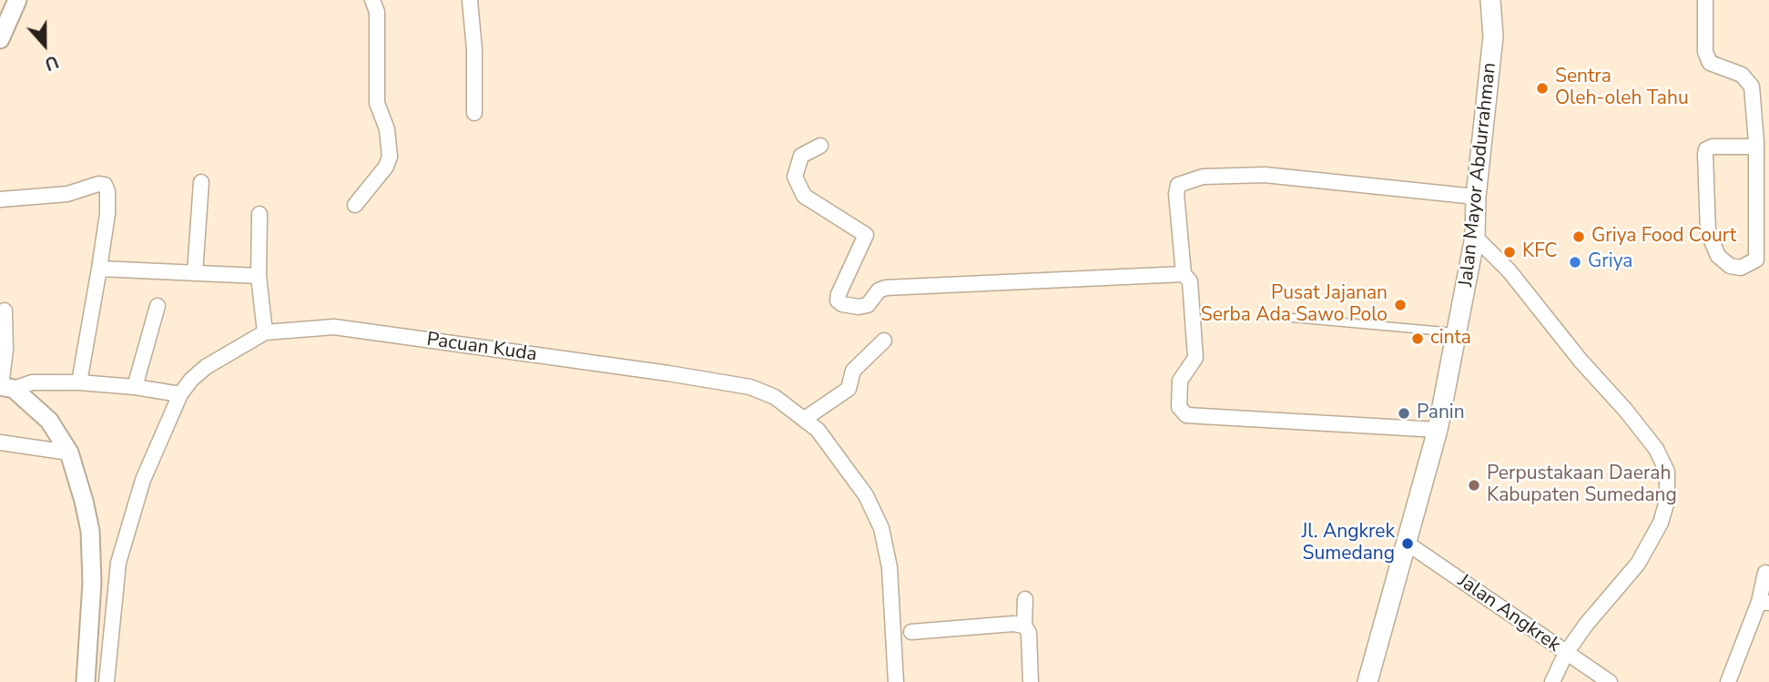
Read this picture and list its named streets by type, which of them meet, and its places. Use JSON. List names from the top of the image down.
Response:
{
  "streets": {
    "main road": ["Jalan Mayor Abdurrahman"],
    "street": ["Pacuan Kuda", "Jalan Angkrek"]
  },
  "crossings": [
    ["Jalan Mayor Abdurrahman", "Jalan Angkrek"]
  ],
  "places": [
    "Sentra Oleh-oleh Tahu",
    "Griya Food Court",
    "KFC",
    "Griya",
    "Pusat Jajanan Serba Ada Sawo Polo",
    "cinta",
    "Panin",
    "Perpustakaan Daerah Kabupaten Sumedang",
    "Jl. Angkrek Sumedang"
  ],
  "north": "bottom"
}
